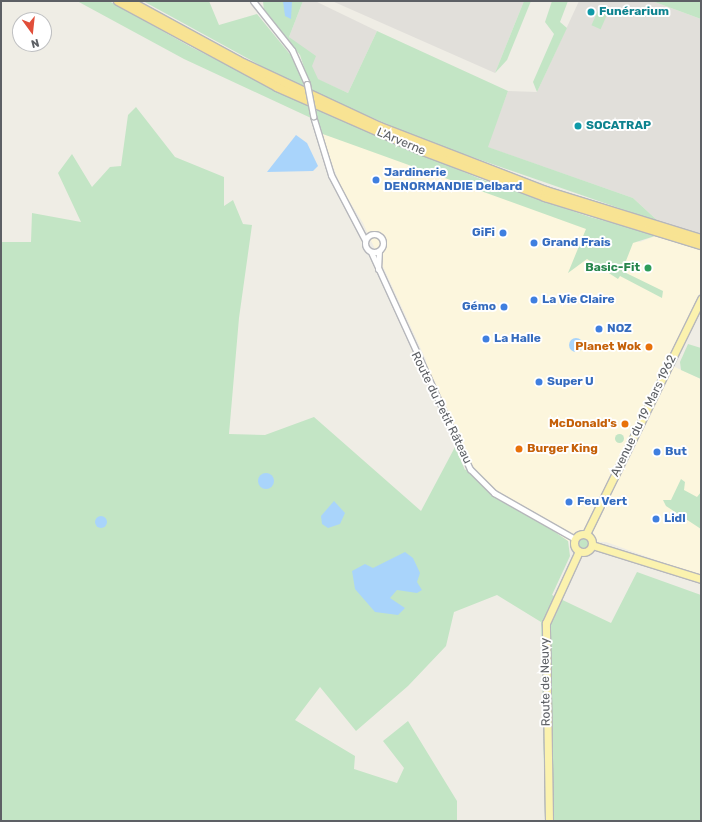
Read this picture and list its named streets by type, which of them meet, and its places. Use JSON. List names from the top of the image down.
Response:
{
  "streets": {
    "highway": ["L'Arverne"],
    "main road": ["Avenue du 19 Mars 1962", "Route de Neuvy"],
    "street": ["Route du Petit Râteau"]
  },
  "crossings": [
    ["Route du Petit Râteau", "Avenue du 19 Mars 1962"],
    ["Route du Petit Râteau", "Route de Neuvy"],
    ["Avenue du 19 Mars 1962", "Route de Neuvy"]
  ],
  "places": [
    "Funérarium",
    "SOCATRAP",
    "Jardinerie DENORMANDIE Delbard",
    "GiFi",
    "Grand Frais",
    "Basic-Fit",
    "La Vie Claire",
    "Gémo",
    "NOZ",
    "La Halle",
    "Planet Wok",
    "Super U",
    "McDonald's",
    "Burger King",
    "But",
    "Feu Vert",
    "Lidl"
  ],
  "north": "bottom"
}
